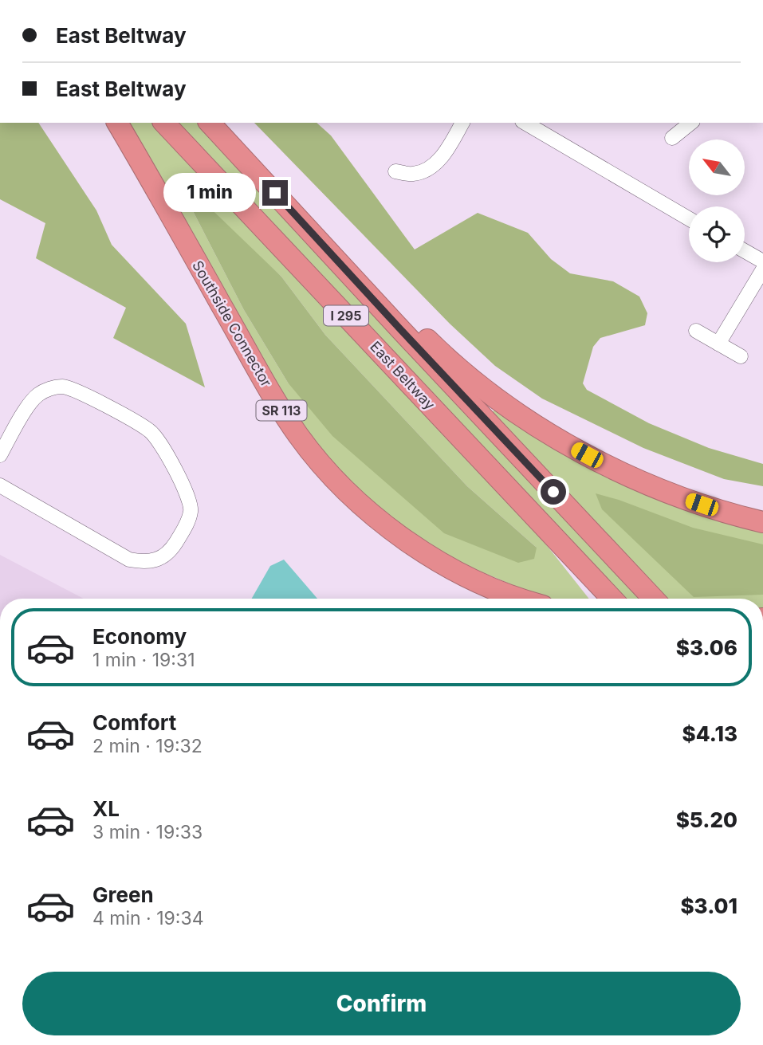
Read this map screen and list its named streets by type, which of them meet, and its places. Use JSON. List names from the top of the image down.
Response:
{
  "streets": {
    "highway": [
      "I 295",
      "Southside Connector",
      "East Beltway",
      "SR 113"
    ]
  },
  "north": "top left",
  "page": {
    "banner": ["East Beltway", "East Beltway"],
    "bubble": "1 min",
    "list": [
      {
        "name": "Economy",
        "note": "1 min · 19:31",
        "value": "$3.06"
      },
      {
        "name": "Comfort",
        "note": "2 min · 19:32",
        "value": "$4.13"
      },
      {
        "name": "XL",
        "note": "3 min · 19:33",
        "value": "$5.20"
      },
      {
        "name": "Green",
        "note": "4 min · 19:34",
        "value": "$3.01"
      }
    ],
    "buttons": "Confirm"
  }
}
